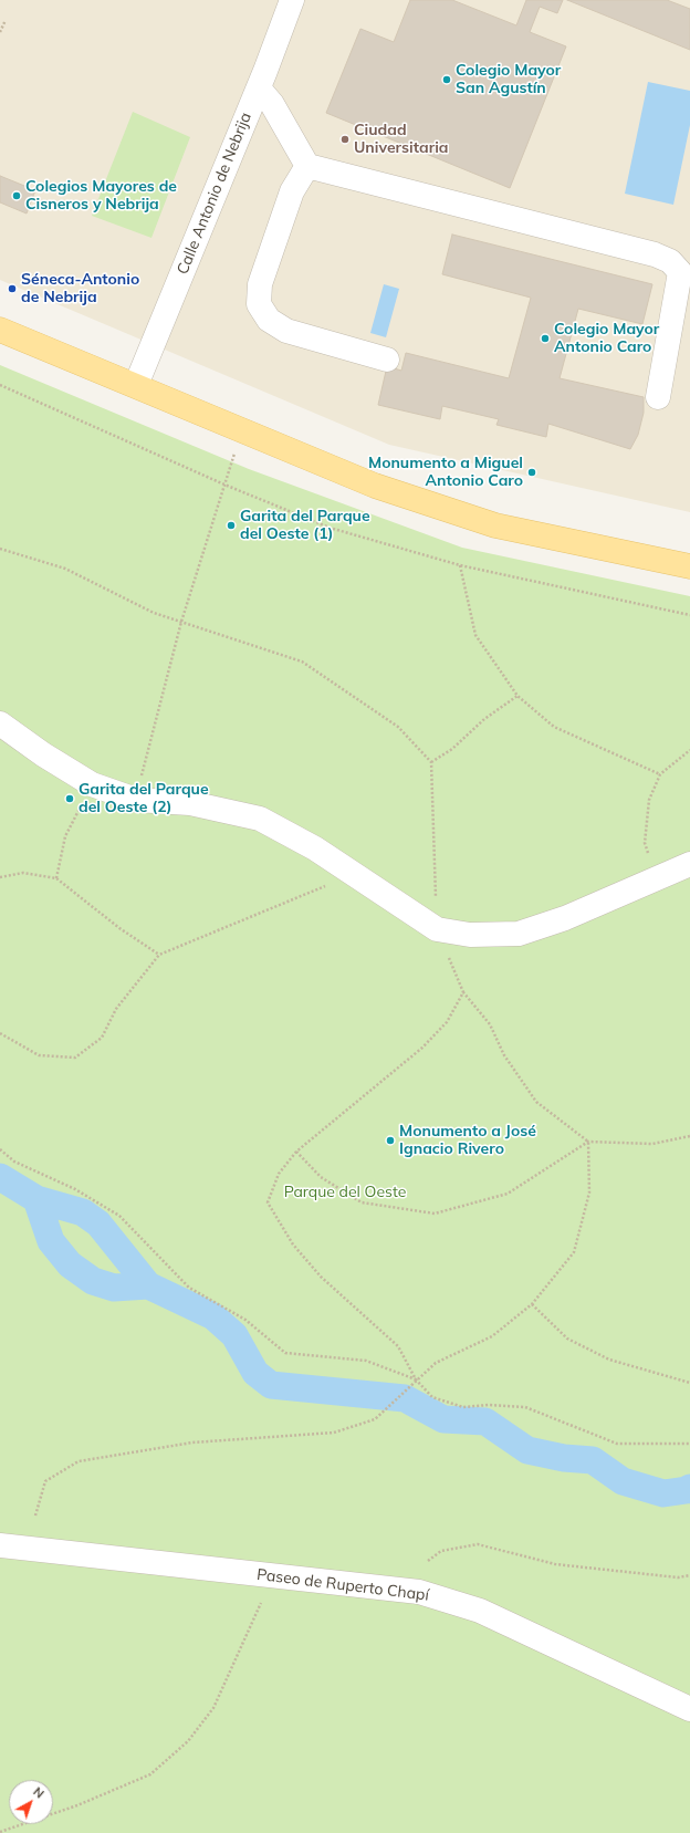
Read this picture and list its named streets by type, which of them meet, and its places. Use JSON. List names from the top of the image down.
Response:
{
  "streets": {
    "street": ["Calle Antonio de Nebrija", "Paseo de Ruperto Chapí"]
  },
  "parks": ["Parque del Oeste"],
  "places": [
    "Colegio Mayor San Agustín",
    "Ciudad Universitaria",
    "Colegios Mayores de Cisneros y Nebrija",
    "Séneca-Antonio de Nebrija",
    "Colegio Mayor Antonio Caro",
    "Monumento a Miguel Antonio Caro",
    "Garita del Parque del Oeste (1)",
    "Garita del Parque del Oeste (2)",
    "Monumento a José Ignacio Rivero"
  ],
  "north": "top right"
}
